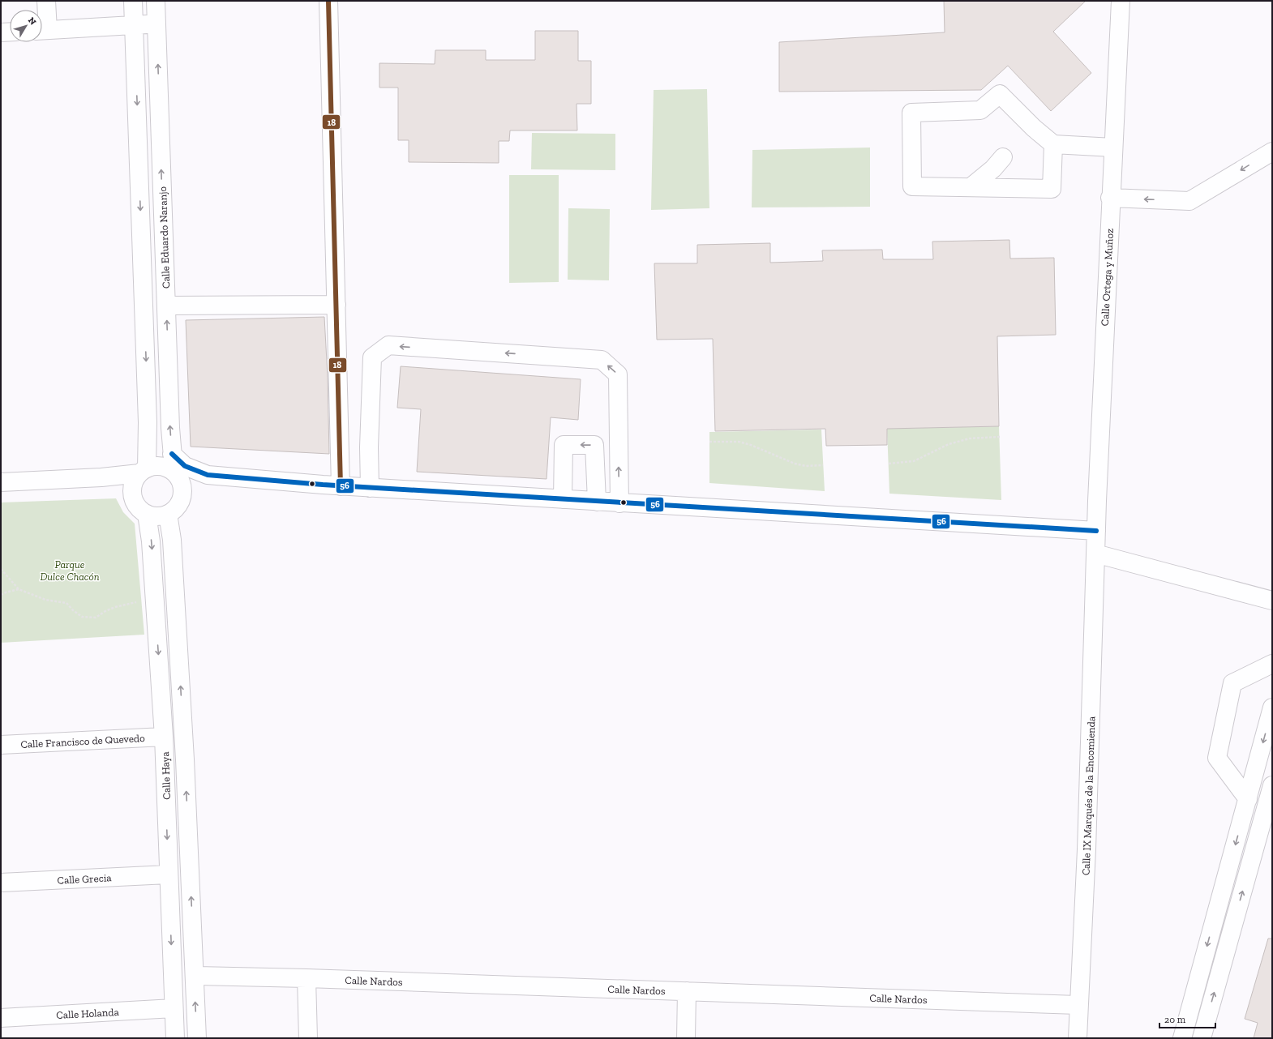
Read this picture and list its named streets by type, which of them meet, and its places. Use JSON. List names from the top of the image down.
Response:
{
  "streets": {
    "street": [
      "Calle Eduardo Naranjo",
      "Calle Ortega y Muñoz",
      "Calle Francisco de Quevedo",
      "Calle Haya",
      "Calle IX Marqués de la Encomienda",
      "Calle Grecia",
      "Calle Nardos",
      "Calle Holanda"
    ]
  },
  "crossings": [
    ["Calle Eduardo Naranjo", "Calle Haya"],
    ["Calle Ortega y Muñoz", "Calle IX Marqués de la Encomienda"],
    ["Calle Francisco de Quevedo", "Calle Haya"],
    ["Calle Haya", "Calle Grecia"],
    ["Calle Haya", "Calle Holanda"],
    ["Calle IX Marqués de la Encomienda", "Calle Nardos"]
  ],
  "parks": ["Parque Dulce Chacón"],
  "lines": ["transit line 18", "transit line 56"],
  "scale_bar": "20 m",
  "north": "top right"
}
